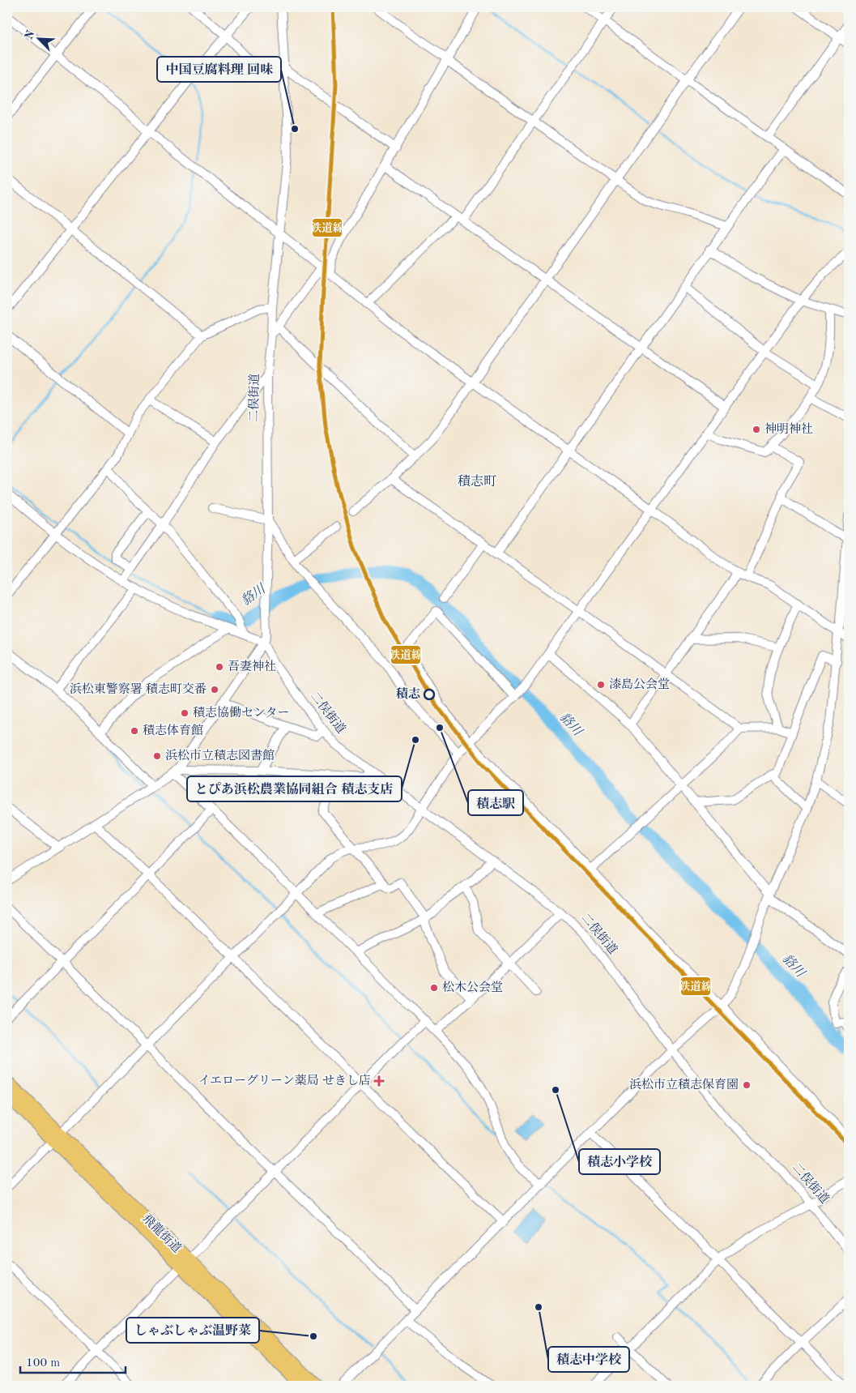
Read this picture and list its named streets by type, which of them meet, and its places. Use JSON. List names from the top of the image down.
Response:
{
  "streets": {
    "highway": ["飛龍街道"],
    "street": ["二俣街道"]
  },
  "districts": ["積志町"],
  "water": ["貉川"],
  "places": {
    "other": [
      "中国豆腐料理 回味",
      "神明神社",
      "吾妻神社",
      "漆島公会堂",
      "浜松東警察署 積志町交番",
      "積志",
      "積志協働センター",
      "積志駅",
      "積志体育館",
      "とぴあ浜松農業協同組合 積志支店",
      "浜松市立積志図書館",
      "松木公会堂",
      "浜松市立積志保育園",
      "積志小学校",
      "積志中学校",
      "しゃぶしゃぶ温野菜"
    ],
    "health": ["イエローグリーン薬局 せきし店"]
  },
  "lines": ["transit line 鉄道線"],
  "scale_bar": "100 m",
  "north": "top left"
}
